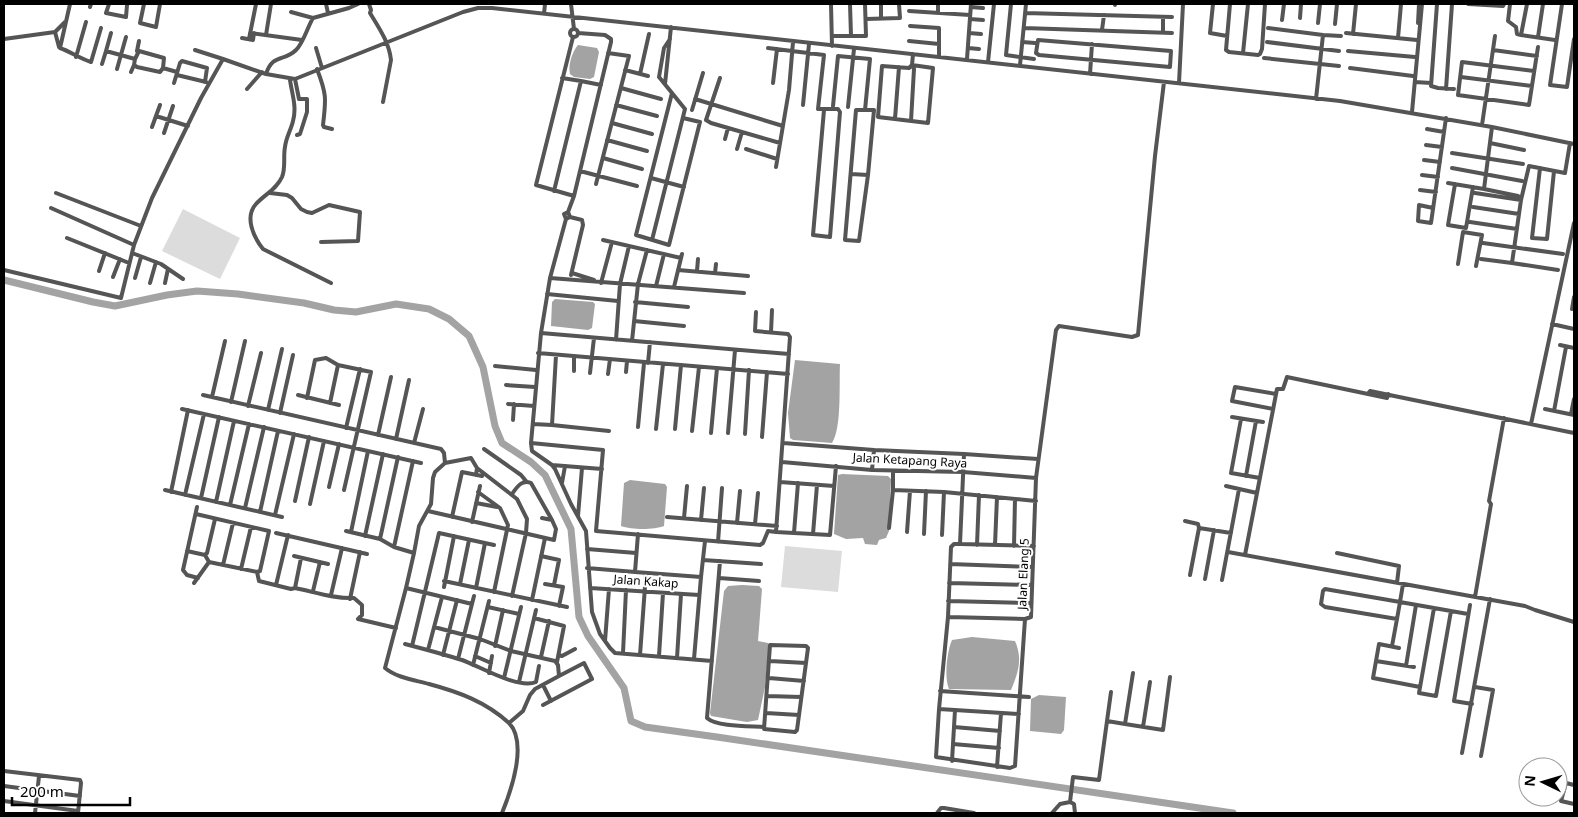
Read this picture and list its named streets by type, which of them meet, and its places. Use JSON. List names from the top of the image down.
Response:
{
  "streets": {
    "street": ["Jalan Ketapang Raya", "Jalan Elang 5", "Jalan Kakap"]
  },
  "crossings": [
    ["Jalan Ketapang Raya", "Jalan Elang 5"]
  ],
  "scale_bar": "200 m",
  "north": "left"
}
